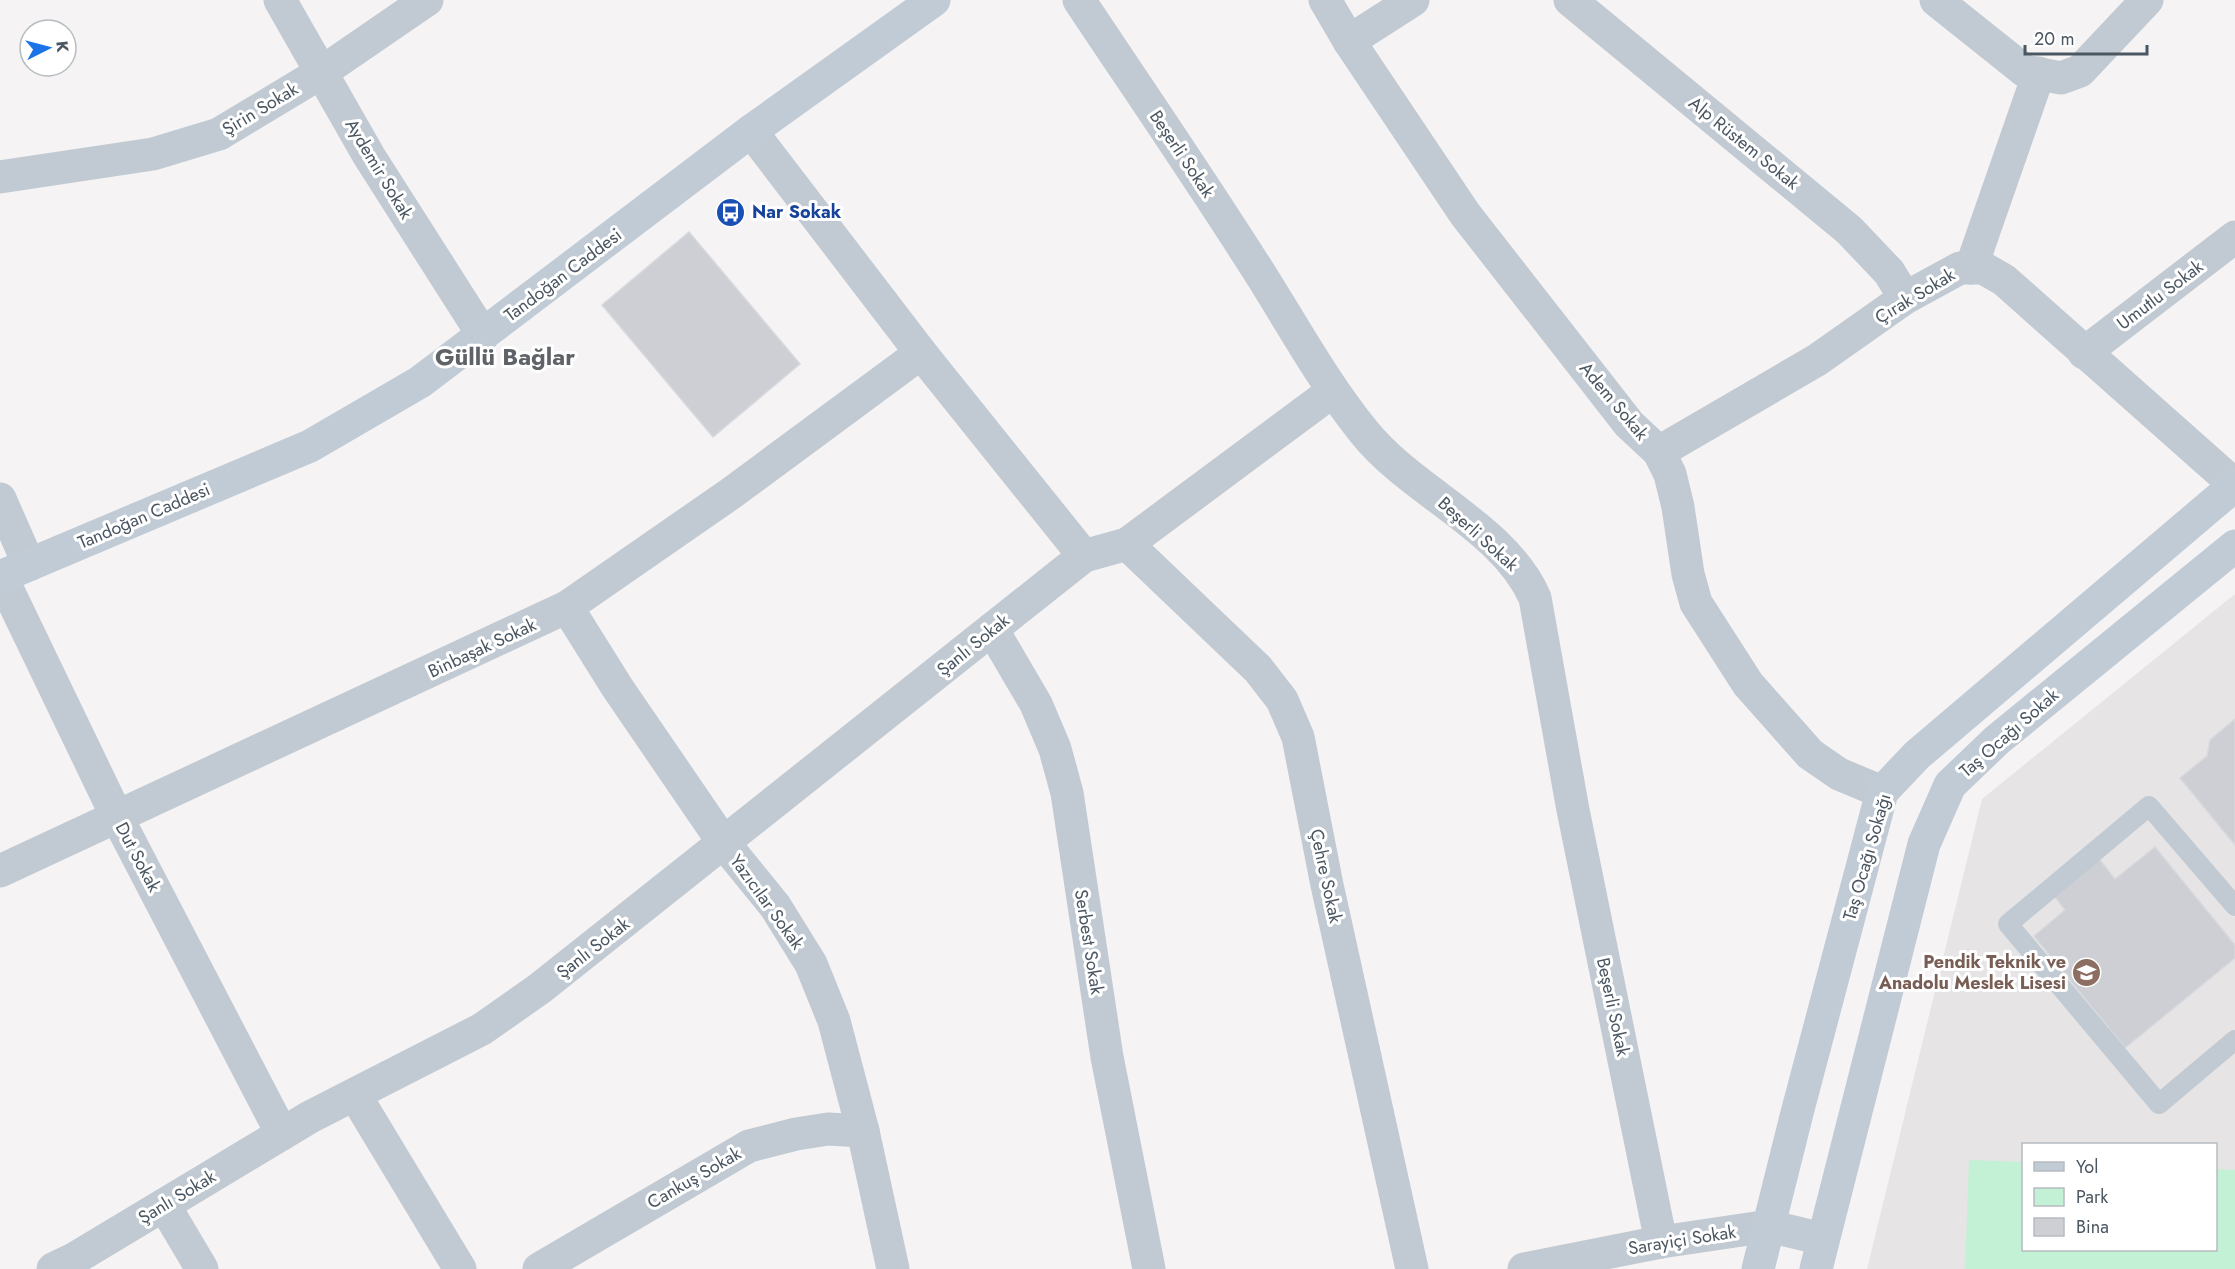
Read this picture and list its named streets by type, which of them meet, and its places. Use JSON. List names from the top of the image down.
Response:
{
  "streets": {
    "street": [
      "Şirin Sokak",
      "Alp Rüstem Sokak",
      "Beşerli Sokak",
      "Aydemir Sokak",
      "Tandoğan Caddesi",
      "Umutlu Sokak",
      "Çırak Sokak",
      "Adem Sokak",
      "Şanlı Sokak",
      "Binbaşak Sokak",
      "Taş Ocağı Sokak",
      "Dut Sokak",
      "Taş Ocağı Sokağı",
      "Çehre Sokak",
      "Yazıcılar Sokak",
      "Serbest Sokak",
      "Cankuş Sokak",
      "Sarayiçi Sokak"
    ]
  },
  "crossings": [
    ["Şirin Sokak", "Aydemir Sokak"],
    ["Alp Rüstem Sokak", "Çırak Sokak"],
    ["Beşerli Sokak", "Sarayiçi Sokak"],
    ["Aydemir Sokak", "Tandoğan Caddesi"],
    ["Tandoğan Caddesi", "Dut Sokak"],
    ["Umutlu Sokak", "Çırak Sokak"],
    ["Çırak Sokak", "Adem Sokak"],
    ["Çırak Sokak", "Taş Ocağı Sokağı"],
    ["Adem Sokak", "Taş Ocağı Sokağı"],
    ["Şanlı Sokak", "Dut Sokak"],
    ["Şanlı Sokak", "Yazıcılar Sokak"],
    ["Şanlı Sokak", "Serbest Sokak"],
    ["Binbaşak Sokak", "Dut Sokak"],
    ["Binbaşak Sokak", "Yazıcılar Sokak"],
    ["Taş Ocağı Sokağı", "Sarayiçi Sokak"],
    ["Yazıcılar Sokak", "Cankuş Sokak"]
  ],
  "districts": ["Güllü Bağlar"],
  "places": {
    "bus stop": ["Nar Sokak"],
    "school or university": ["Pendik Teknik ve Anadolu Meslek Lisesi"]
  },
  "legend": ["Yol", "Park", "Bina"],
  "scale_bar": "20 m",
  "north": "right"
}
